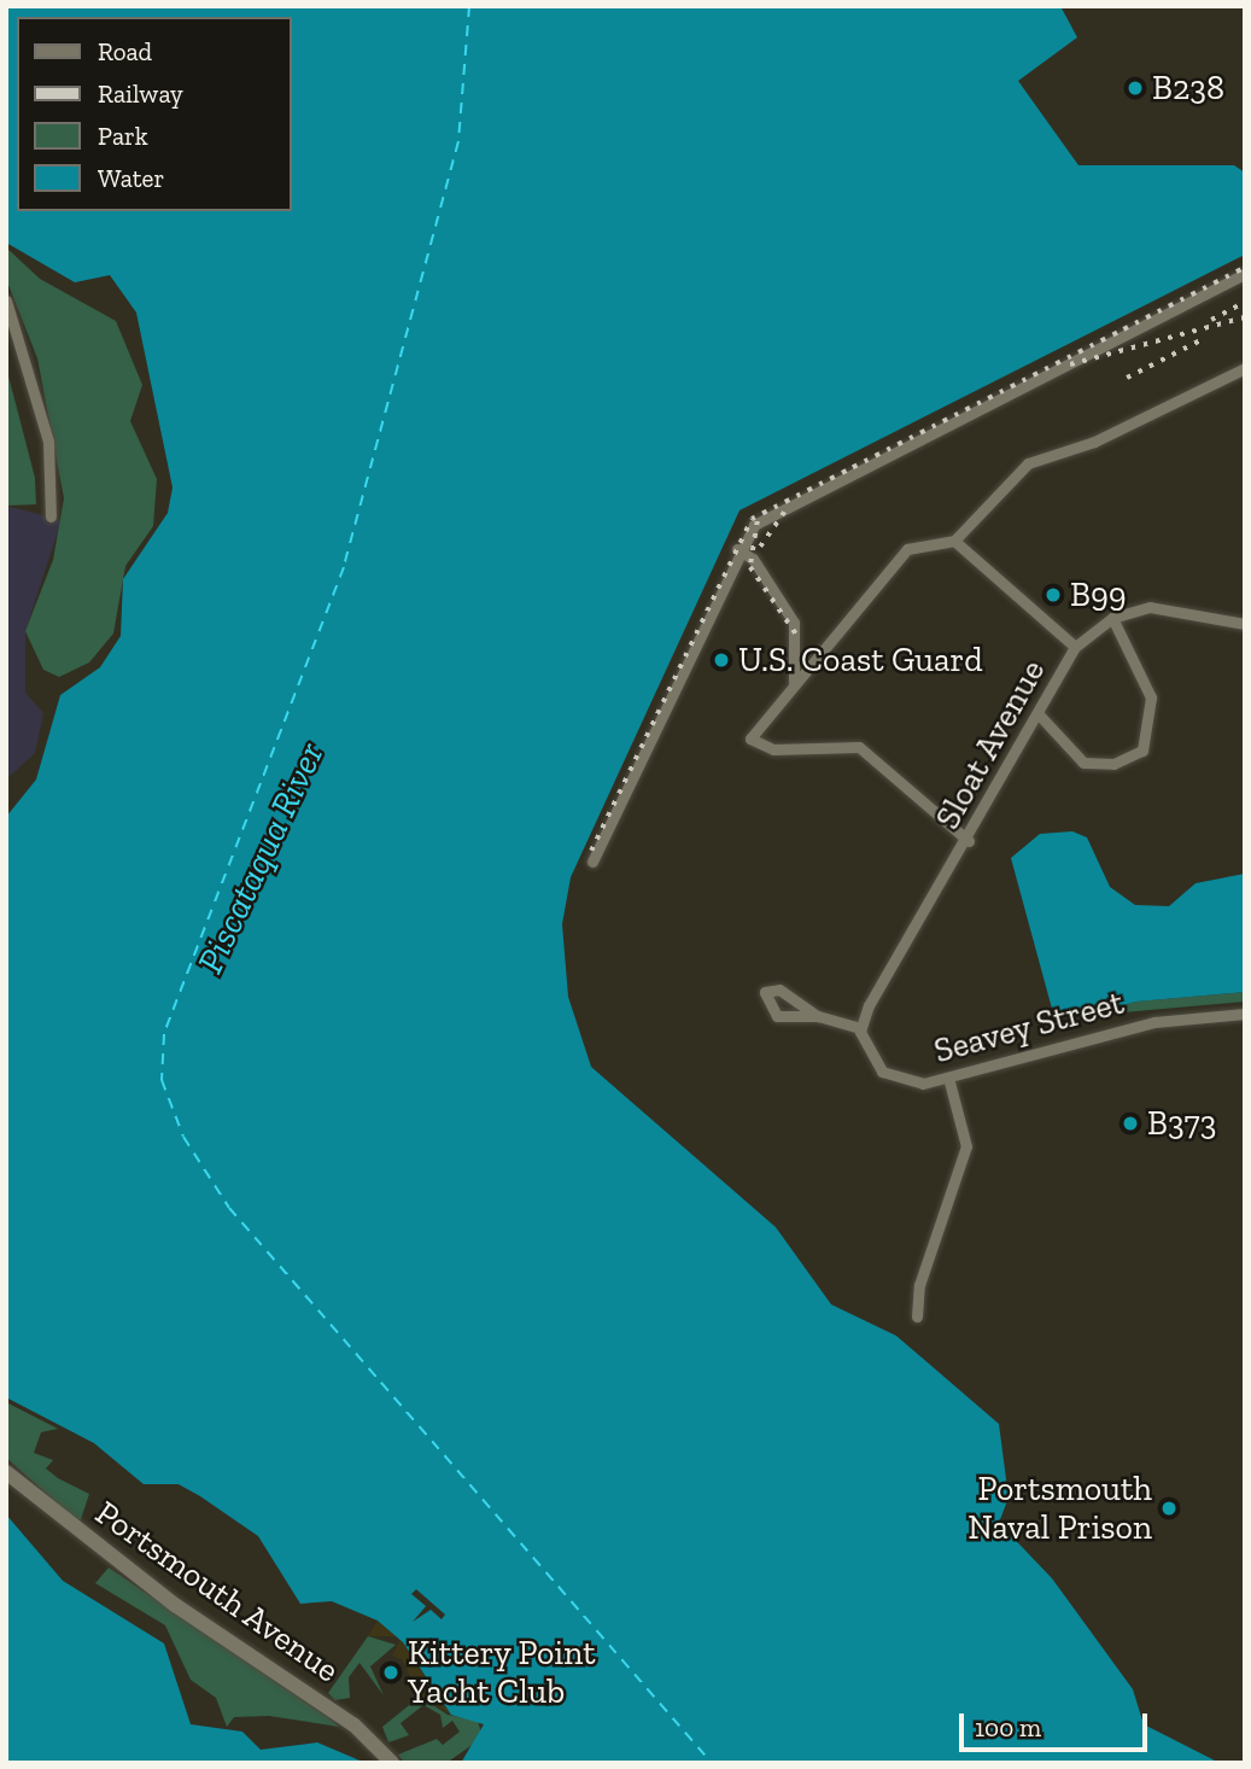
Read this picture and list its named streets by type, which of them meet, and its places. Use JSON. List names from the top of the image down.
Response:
{
  "streets": {
    "main road": ["Portsmouth Avenue"],
    "street": ["Sloat Avenue", "Seavey Street"]
  },
  "crossings": [
    ["Sloat Avenue", "Seavey Street"]
  ],
  "water": ["Piscataqua River"],
  "places": [
    "B238",
    "B99",
    "U.S. Coast Guard",
    "B373",
    "Portsmouth Naval Prison",
    "Kittery Point Yacht Club"
  ],
  "legend": [
    "Road",
    "Railway",
    "Park",
    "Water"
  ],
  "scale_bar": "100 m"
}
